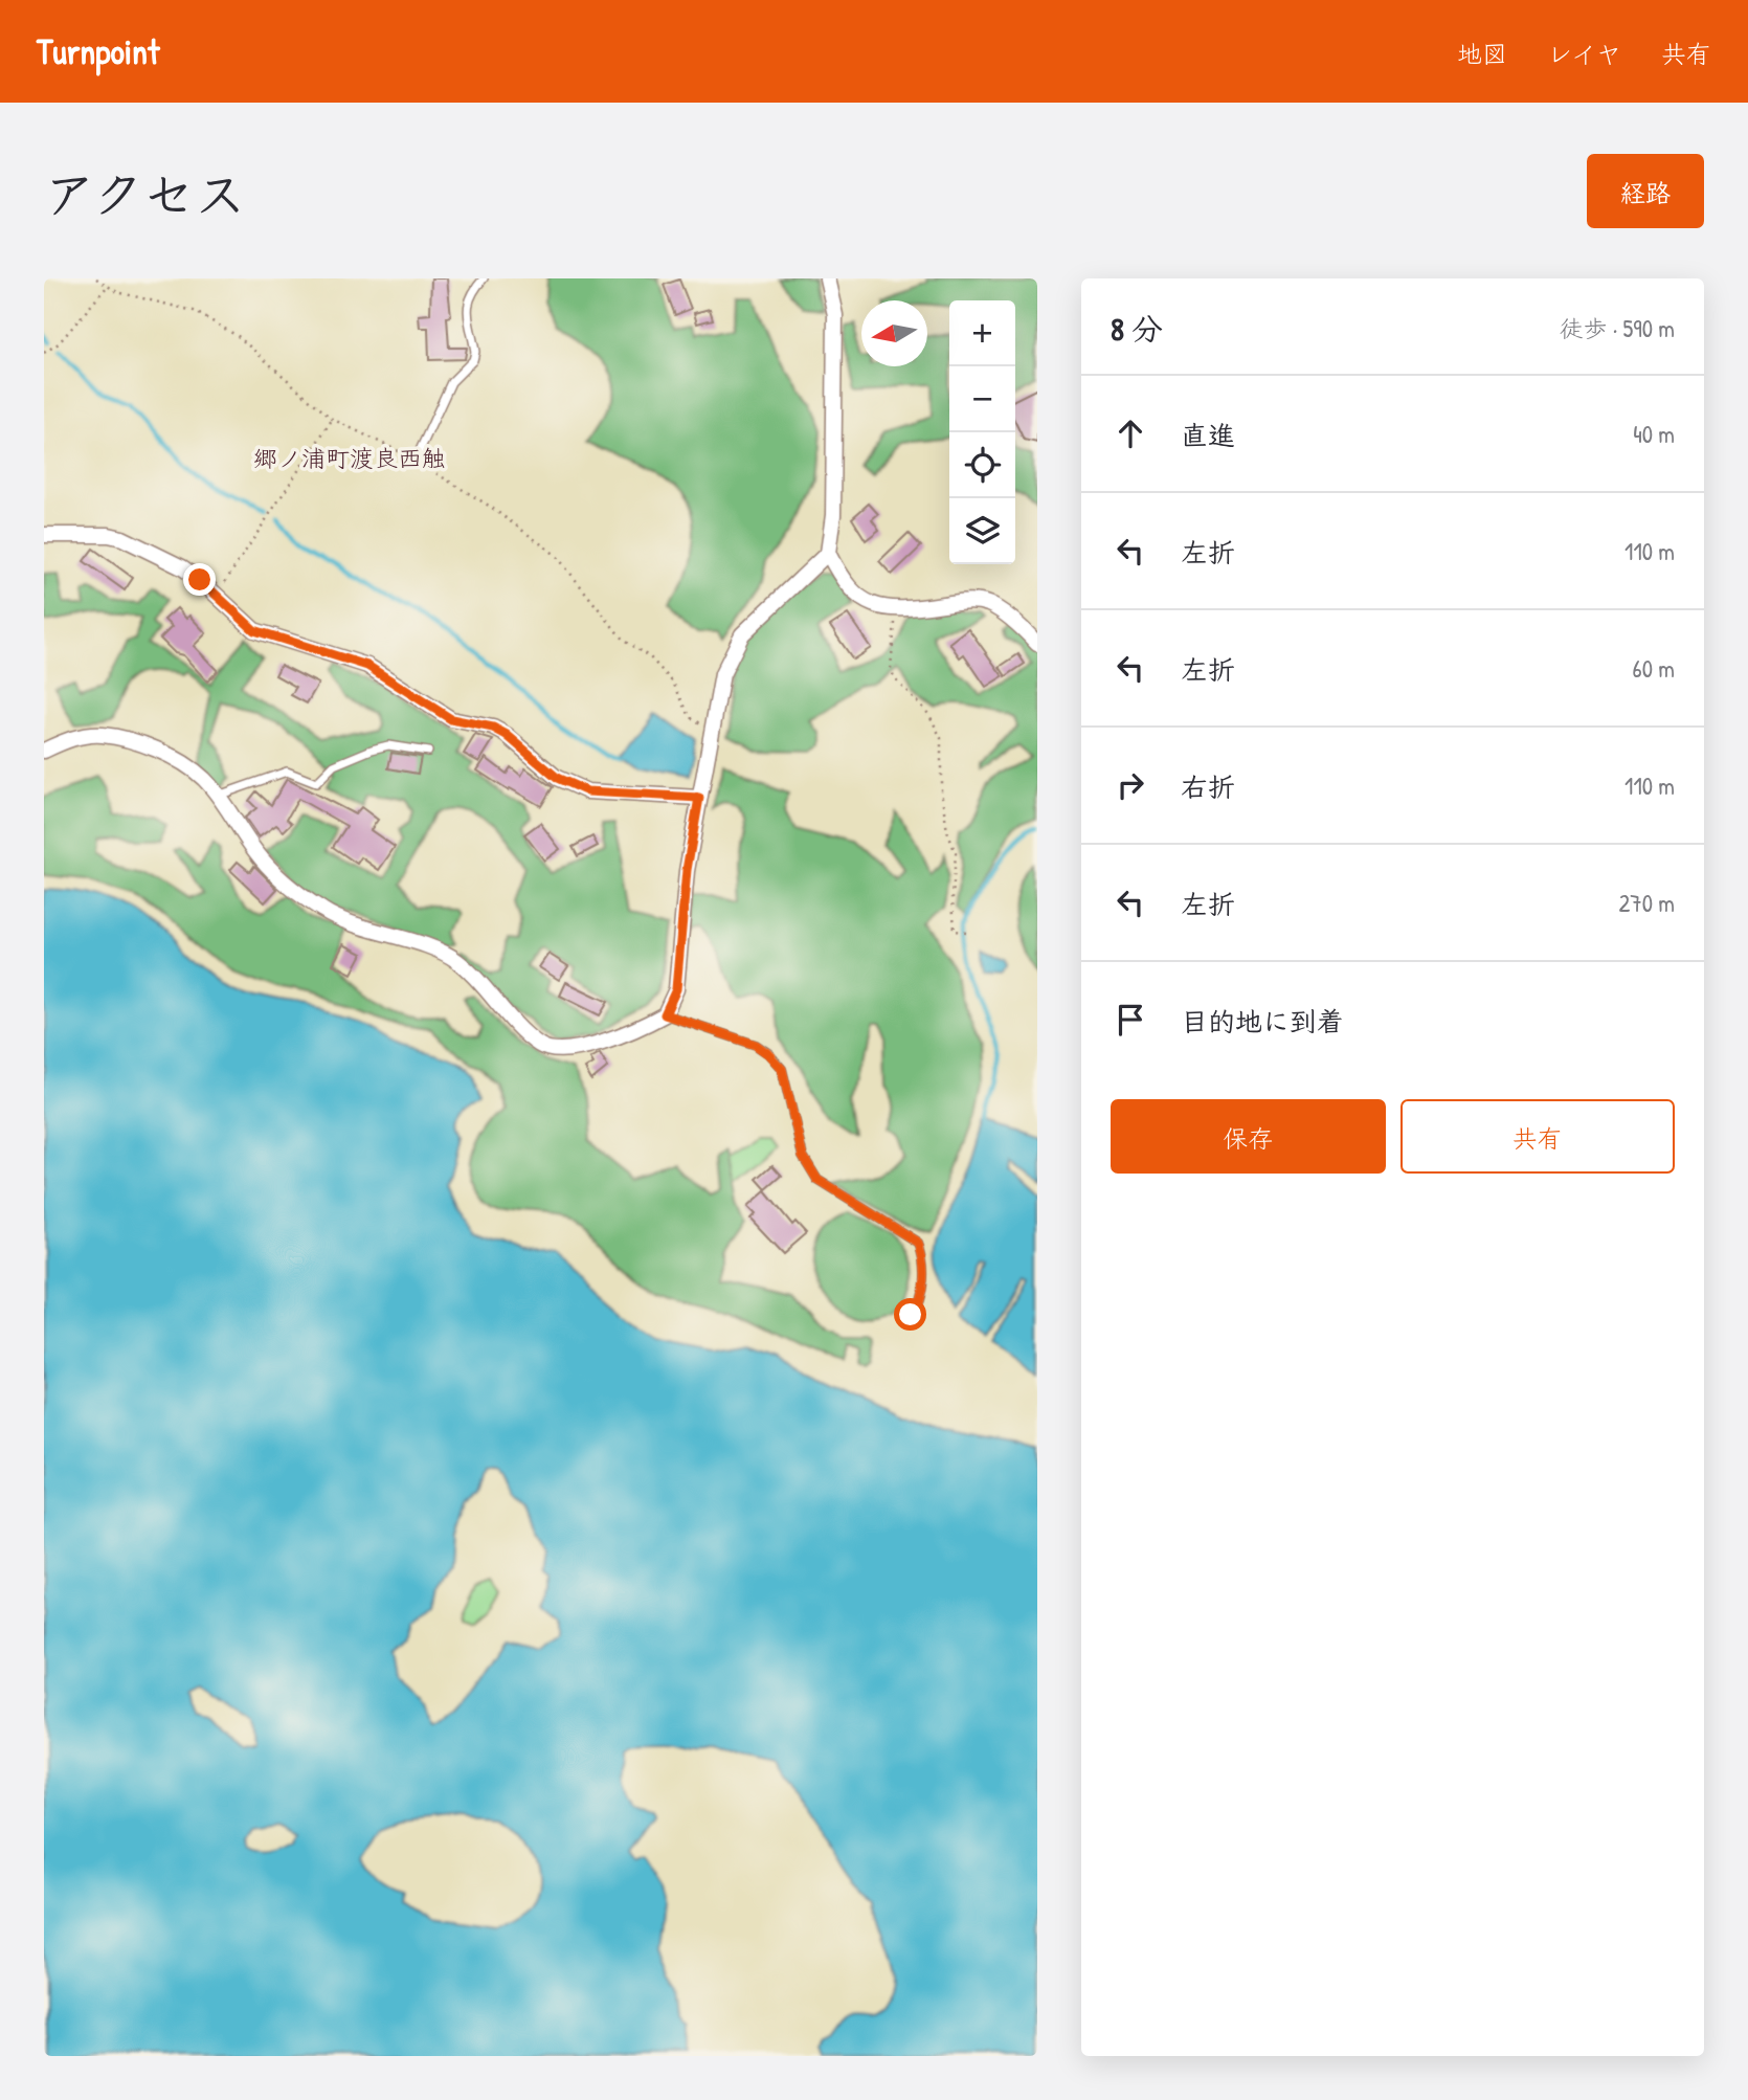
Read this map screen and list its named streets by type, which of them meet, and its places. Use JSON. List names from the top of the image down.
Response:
{
  "districts": ["郷ノ浦町渡良西触"],
  "north": "left",
  "page": {
    "header": "Turnpoint",
    "nav": ["地図", "レイヤ", "共有"],
    "title": "アクセス",
    "buttons": [
      "経路",
      ["保存", "共有"]
    ],
    "heading": ["8 分", "徒歩 · 590 m"],
    "map_buttons": ["+", "−"],
    "list": [
      ["直進", "40 m"],
      ["左折", "110 m"],
      ["左折", "60 m"],
      ["右折", "110 m"],
      ["左折", "270 m"],
      "目的地に到着"
    ]
  }
}
